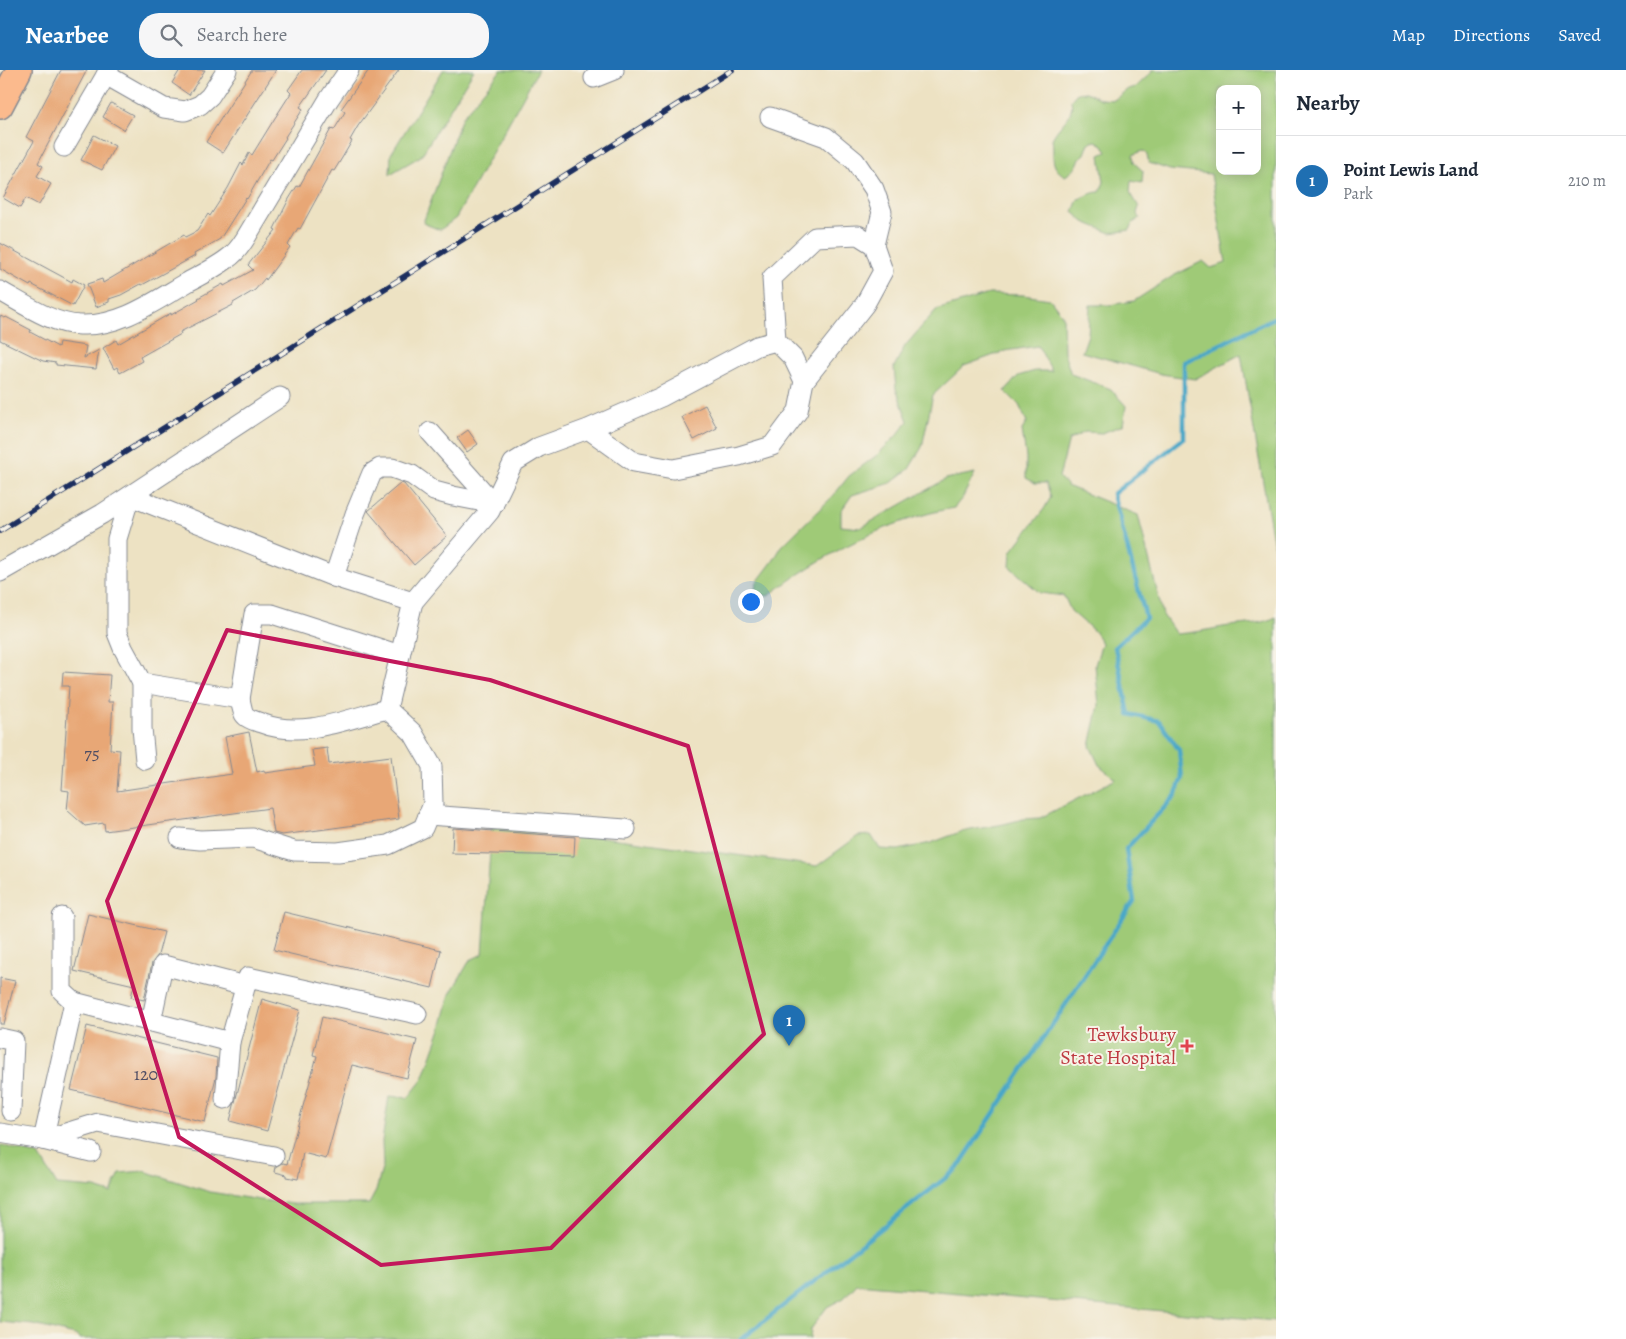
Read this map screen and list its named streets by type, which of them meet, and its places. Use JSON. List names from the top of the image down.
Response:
{
  "places": {
    "health": ["Tewksbury State Hospital"]
  },
  "house_numbers": ["75", "120"],
  "page": {
    "header": "Nearbee",
    "search": "Search here",
    "nav": ["Map", "Directions", "Saved"],
    "heading": "Nearby",
    "map_buttons": ["+", "−"],
    "list": [
      {
        "mark": "1",
        "name": "Point Lewis Land",
        "note": "Park",
        "value": "210 m"
      }
    ],
    "pins": "1"
  }
}
